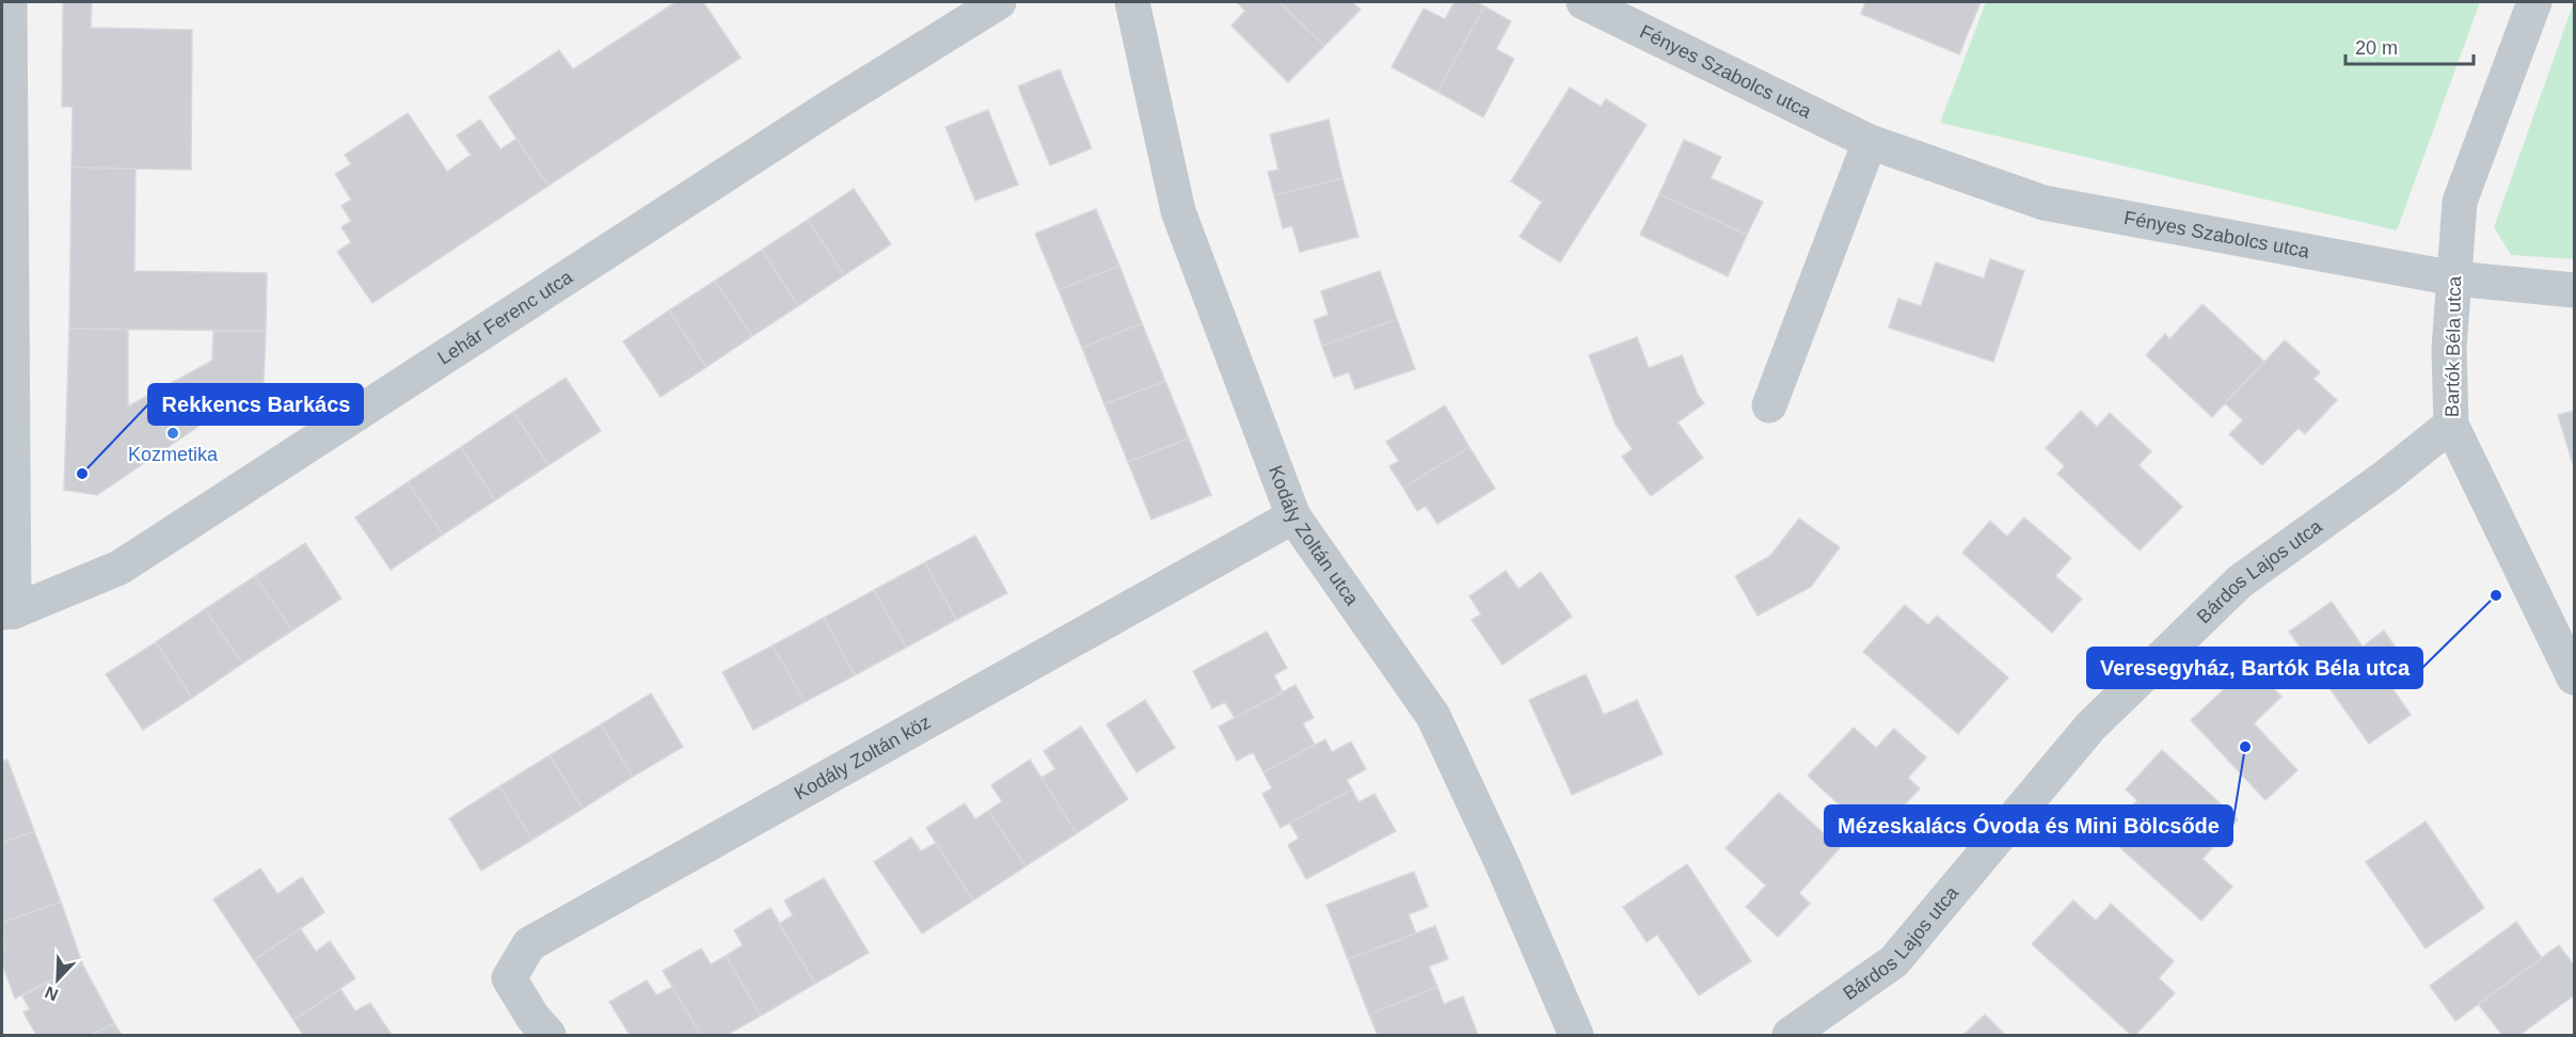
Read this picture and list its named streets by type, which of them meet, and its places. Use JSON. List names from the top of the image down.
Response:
{
  "streets": {
    "street": [
      "Fényes Szabolcs utca",
      "Lehár Ferenc utca",
      "Bartók Béla utca",
      "Kodály Zoltán utca",
      "Bárdos Lajos utca",
      "Kodály Zoltán köz"
    ]
  },
  "crossings": [
    ["Fényes Szabolcs utca", "Bartók Béla utca"],
    ["Bartók Béla utca", "Bárdos Lajos utca"],
    ["Kodály Zoltán utca", "Kodály Zoltán köz"]
  ],
  "places": [
    "Kozmetika",
    "Rekkencs Barkács",
    "Veresegyház, Bartók Béla utca",
    "Mézeskalács Óvoda és Mini Bölcsőde"
  ],
  "scale_bar": "20 m",
  "north": "bottom left"
}
